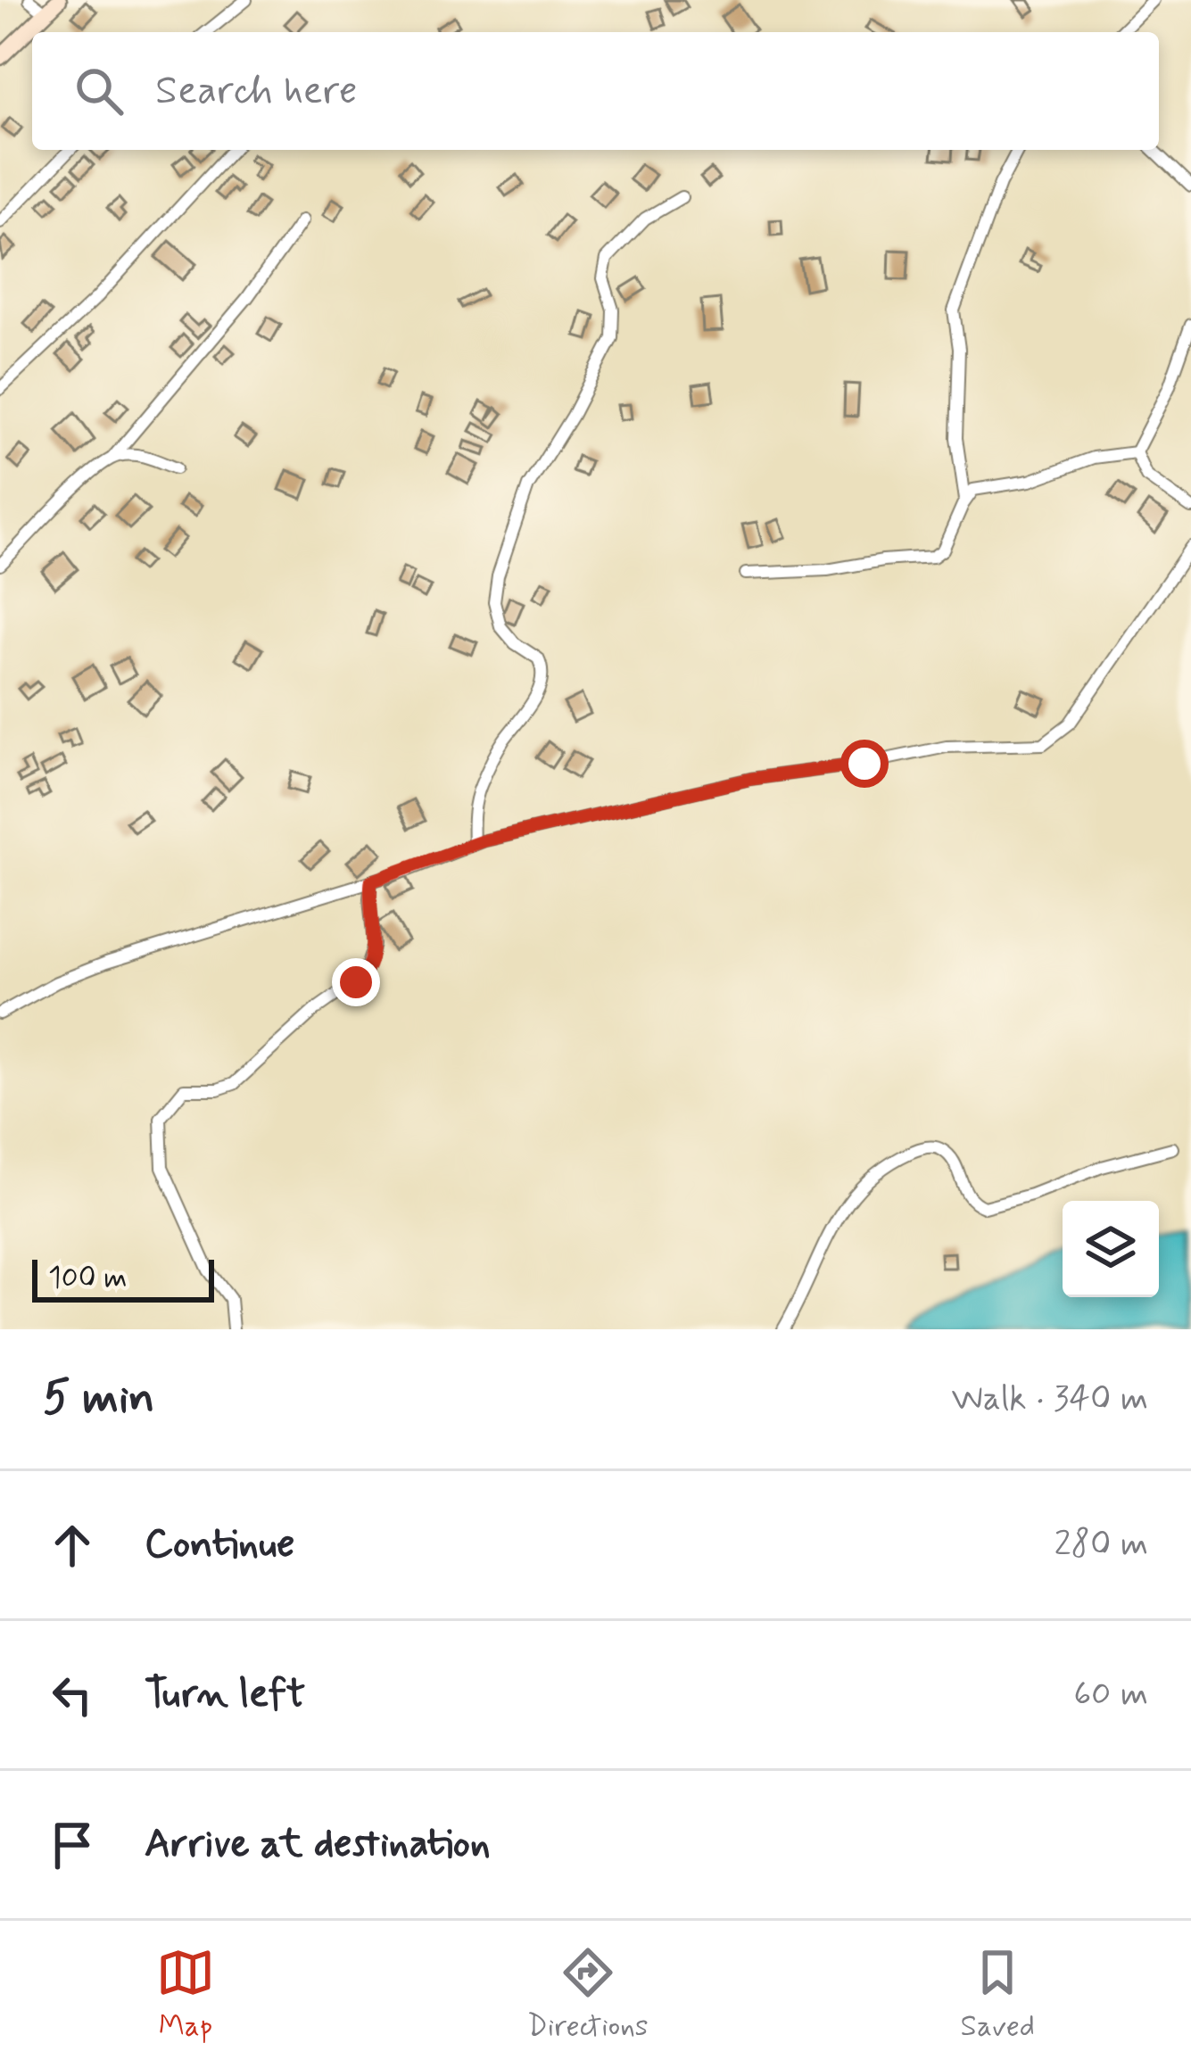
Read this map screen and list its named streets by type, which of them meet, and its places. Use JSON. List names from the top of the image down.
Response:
{
  "scale_bar": "100 m",
  "page": {
    "search": "Search here",
    "scale": "100 m",
    "heading": ["5 min", "Walk · 340 m"],
    "list": [
      ["Continue", "280 m"],
      ["Turn left", "60 m"],
      "Arrive at destination"
    ],
    "nav": ["Map", "Directions", "Saved"]
  }
}
